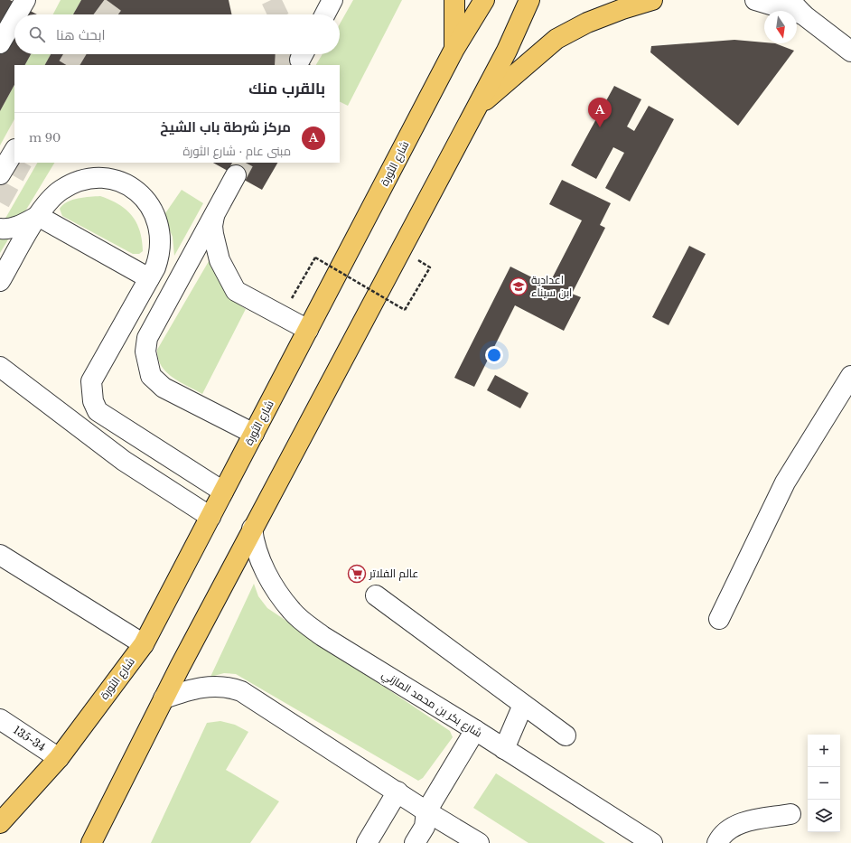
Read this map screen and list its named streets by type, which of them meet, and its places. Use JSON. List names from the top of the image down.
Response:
{
  "streets": {
    "main road": ["شارع الثورة"],
    "street": ["شارع بكر بن محمد المازني", "135-34"]
  },
  "crossings": [
    ["شارع الثورة", "135-34"]
  ],
  "places": {
    "school or university": ["اعدادية ابن سيناء"],
    "supermarket": ["عالم الفلاتر"]
  },
  "north": "bottom",
  "page": {
    "search": "ابحث هنا",
    "heading": "بالقرب منك",
    "pins": "A",
    "list": [
      {
        "mark": "A",
        "name": "مركز شرطة باب الشيخ",
        "note": "مبنى عام · شارع الثورة",
        "value": "90 m"
      }
    ],
    "map_buttons": ["+", "−"]
  }
}
